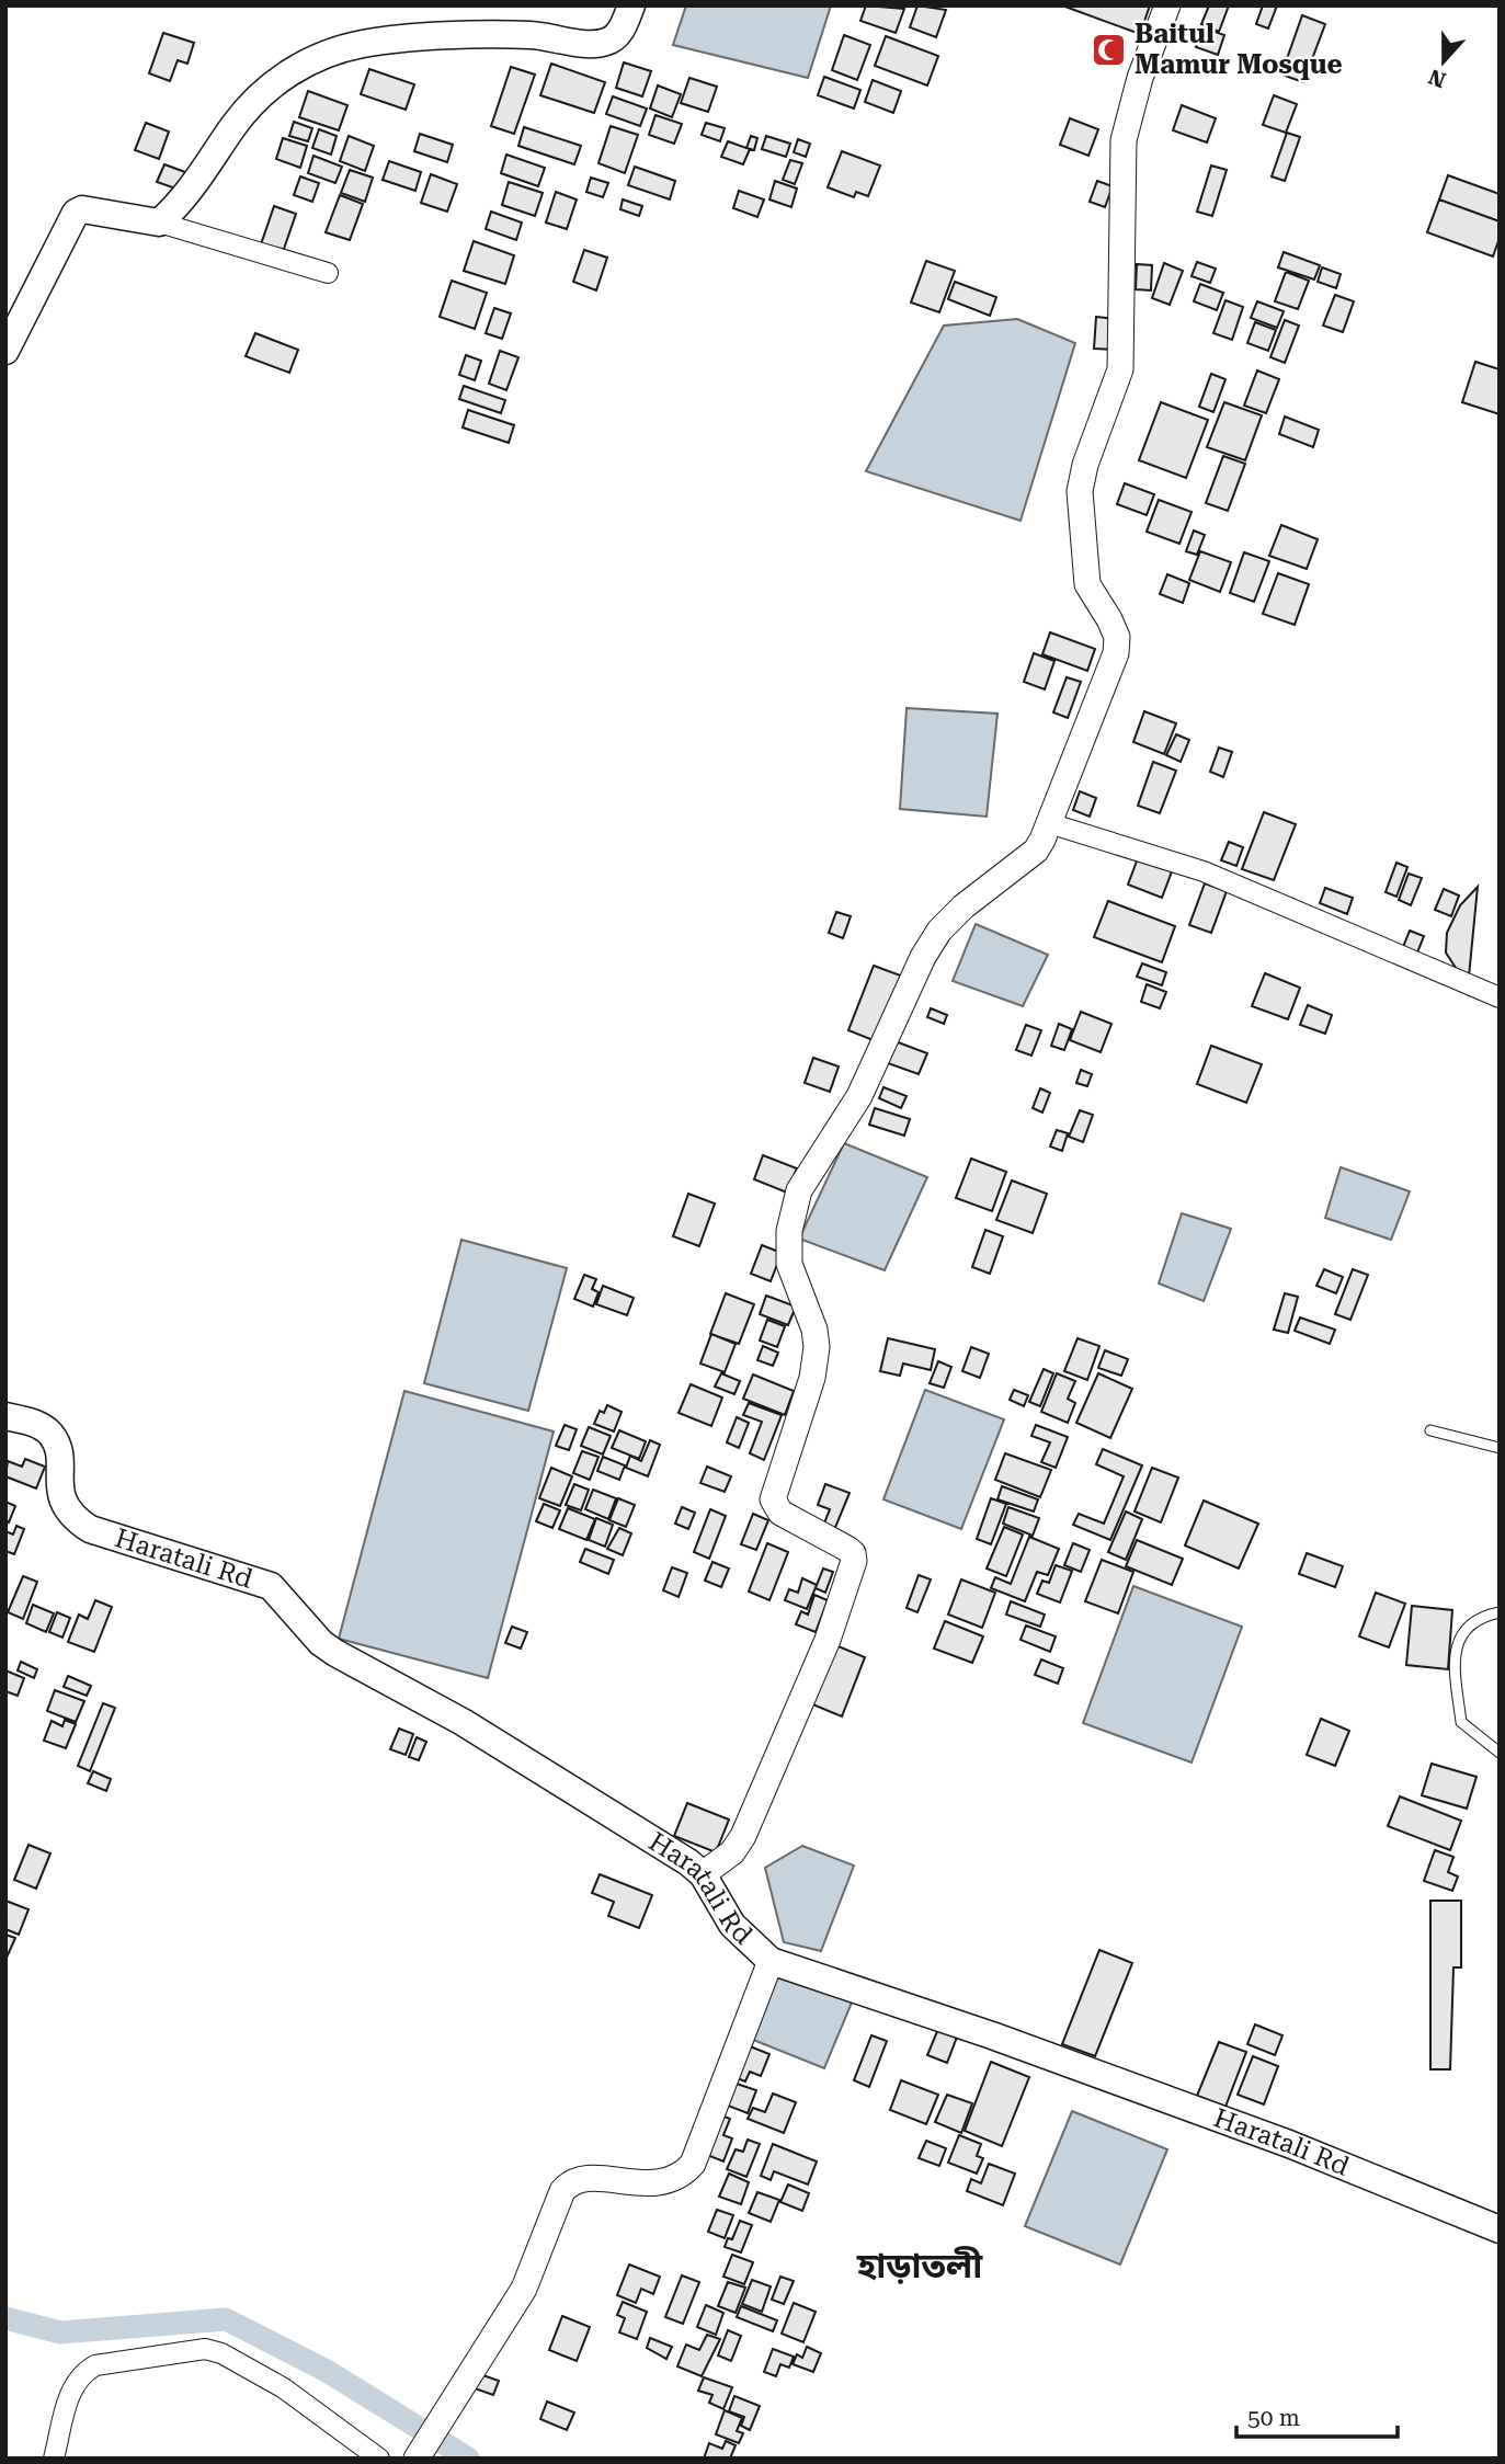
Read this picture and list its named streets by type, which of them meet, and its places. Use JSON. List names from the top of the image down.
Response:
{
  "streets": {
    "main road": ["Haratali Rd"]
  },
  "districts": ["হাড়াতলী"],
  "places": {
    "mosque": ["Baitul Mamur Mosque"]
  },
  "scale_bar": "50 m",
  "north": "bottom"
}
